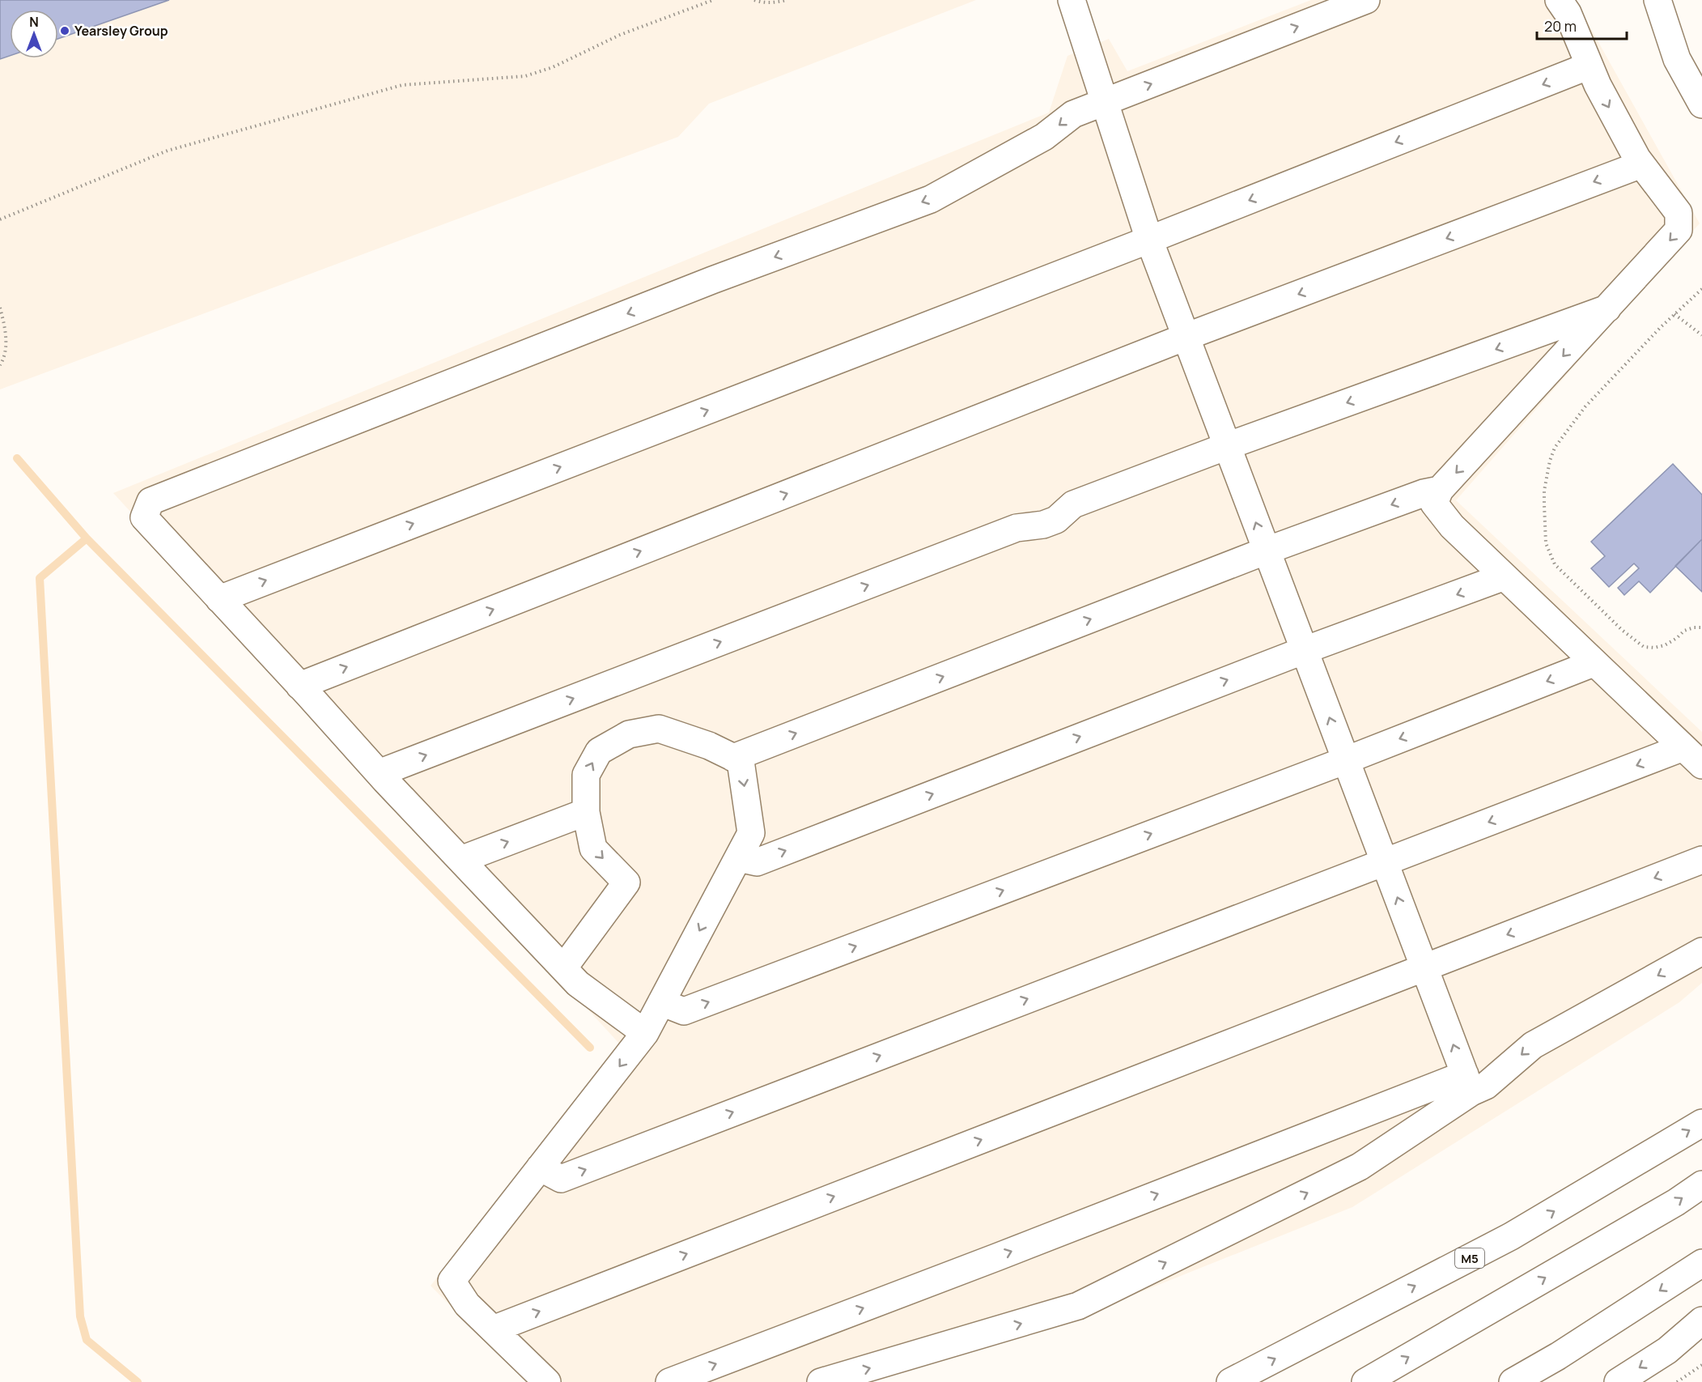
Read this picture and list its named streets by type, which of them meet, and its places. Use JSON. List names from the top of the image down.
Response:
{
  "streets": {
    "main road": ["M5"]
  },
  "places": ["Yearsley Group"],
  "scale_bar": "20 m",
  "north": "top"
}
